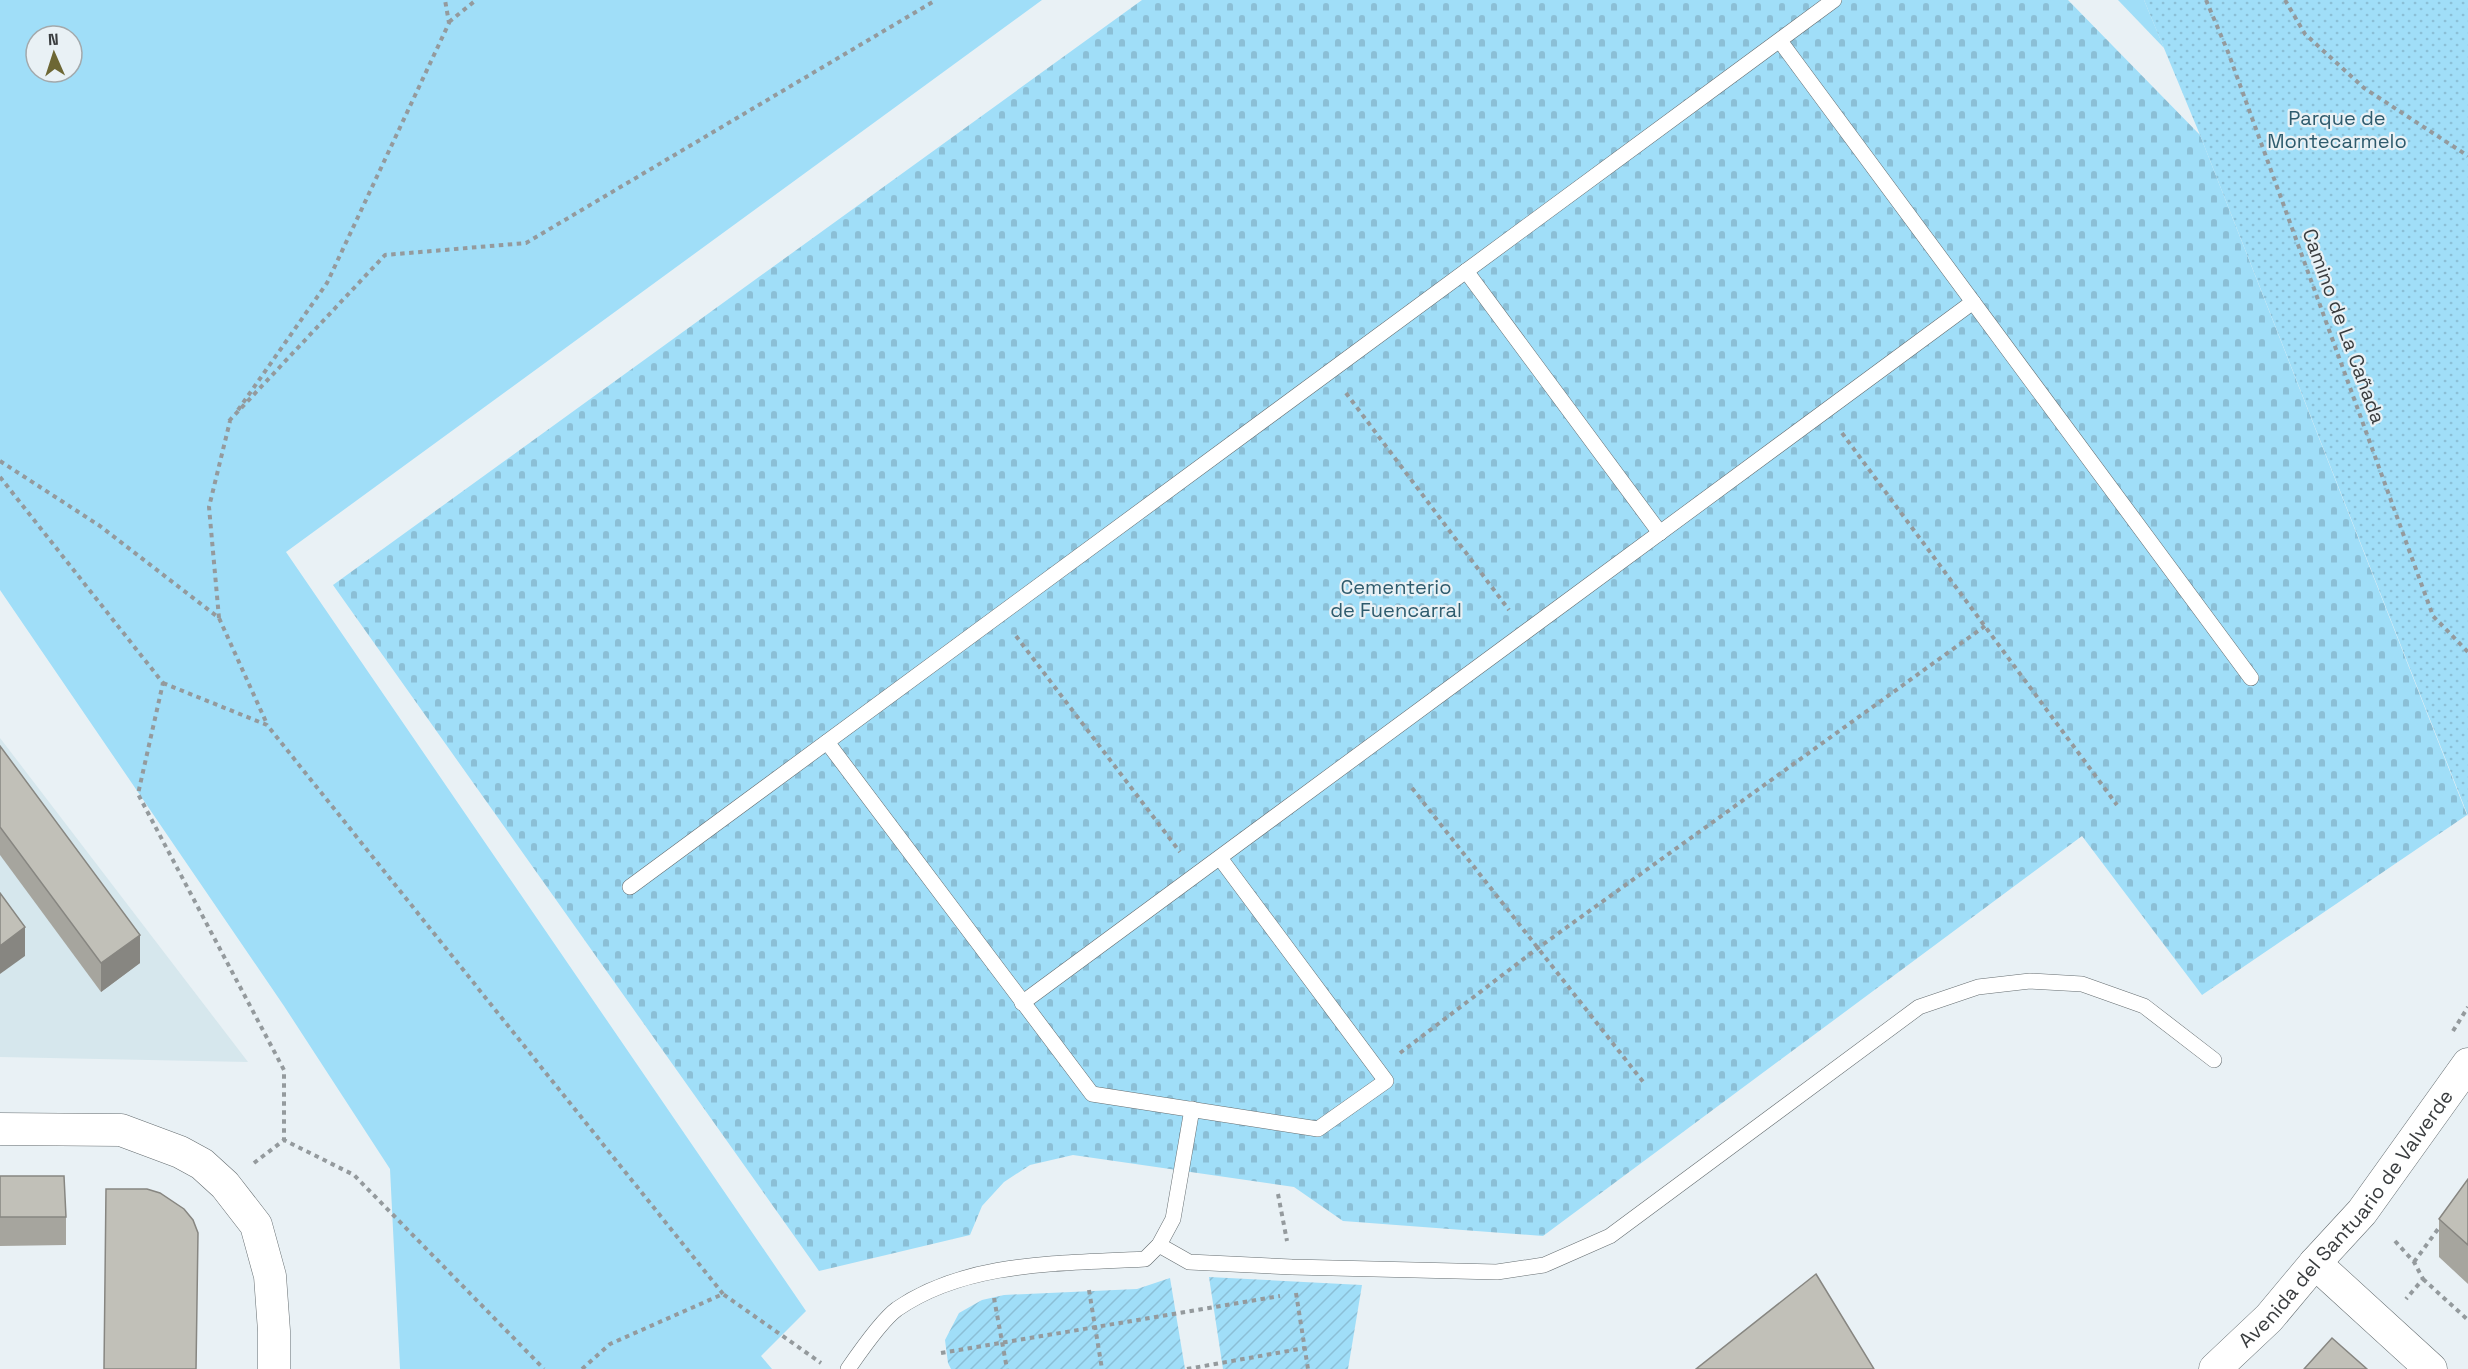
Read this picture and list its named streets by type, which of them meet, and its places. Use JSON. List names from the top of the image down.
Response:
{
  "streets": {
    "street": ["Avenida del Santuario de Valverde"],
    "path": ["Camino de La Cañada"]
  },
  "parks": ["Parque de Montecarmelo", "Cementerio de Fuencarral"],
  "north": "top"
}
